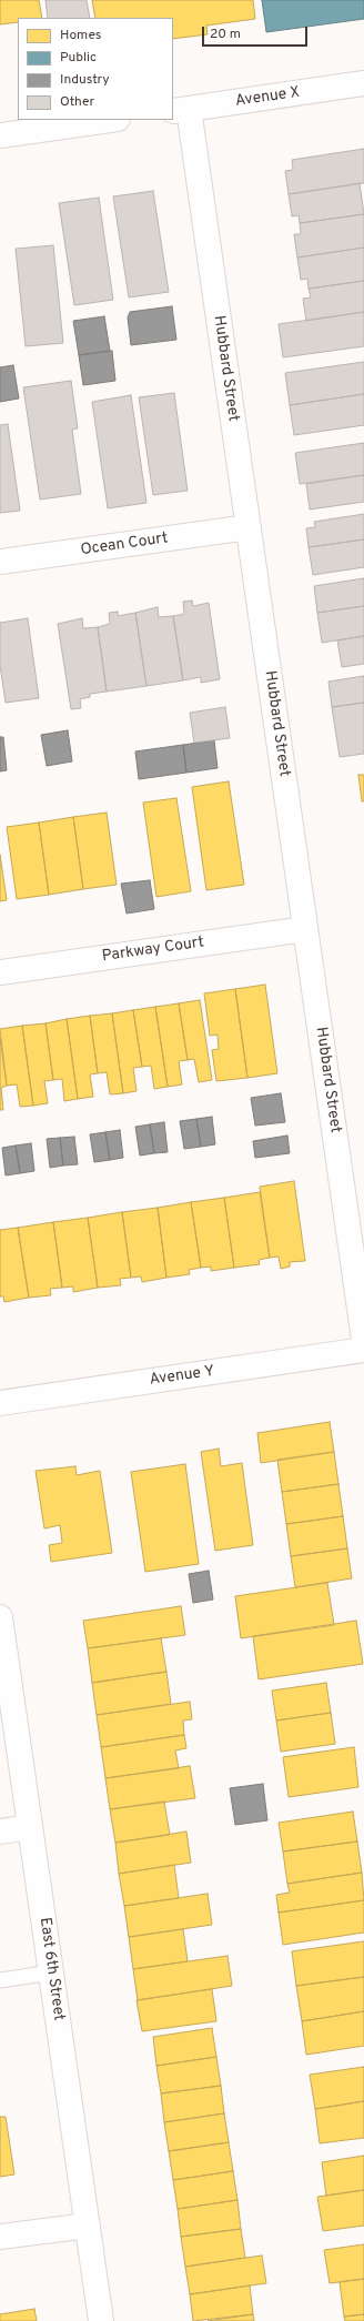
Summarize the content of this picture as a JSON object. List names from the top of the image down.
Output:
{
  "streets": {
    "street": [
      "Avenue X",
      "Hubbard Street",
      "Ocean Court",
      "Parkway Court",
      "Avenue Y",
      "East 6th Street"
    ]
  },
  "crossings": [
    ["Avenue X", "Hubbard Street"],
    ["Hubbard Street", "Ocean Court"],
    ["Hubbard Street", "Parkway Court"]
  ],
  "legend": [
    "Homes",
    "Public",
    "Industry",
    "Other"
  ],
  "scale_bar": "20 m"
}
